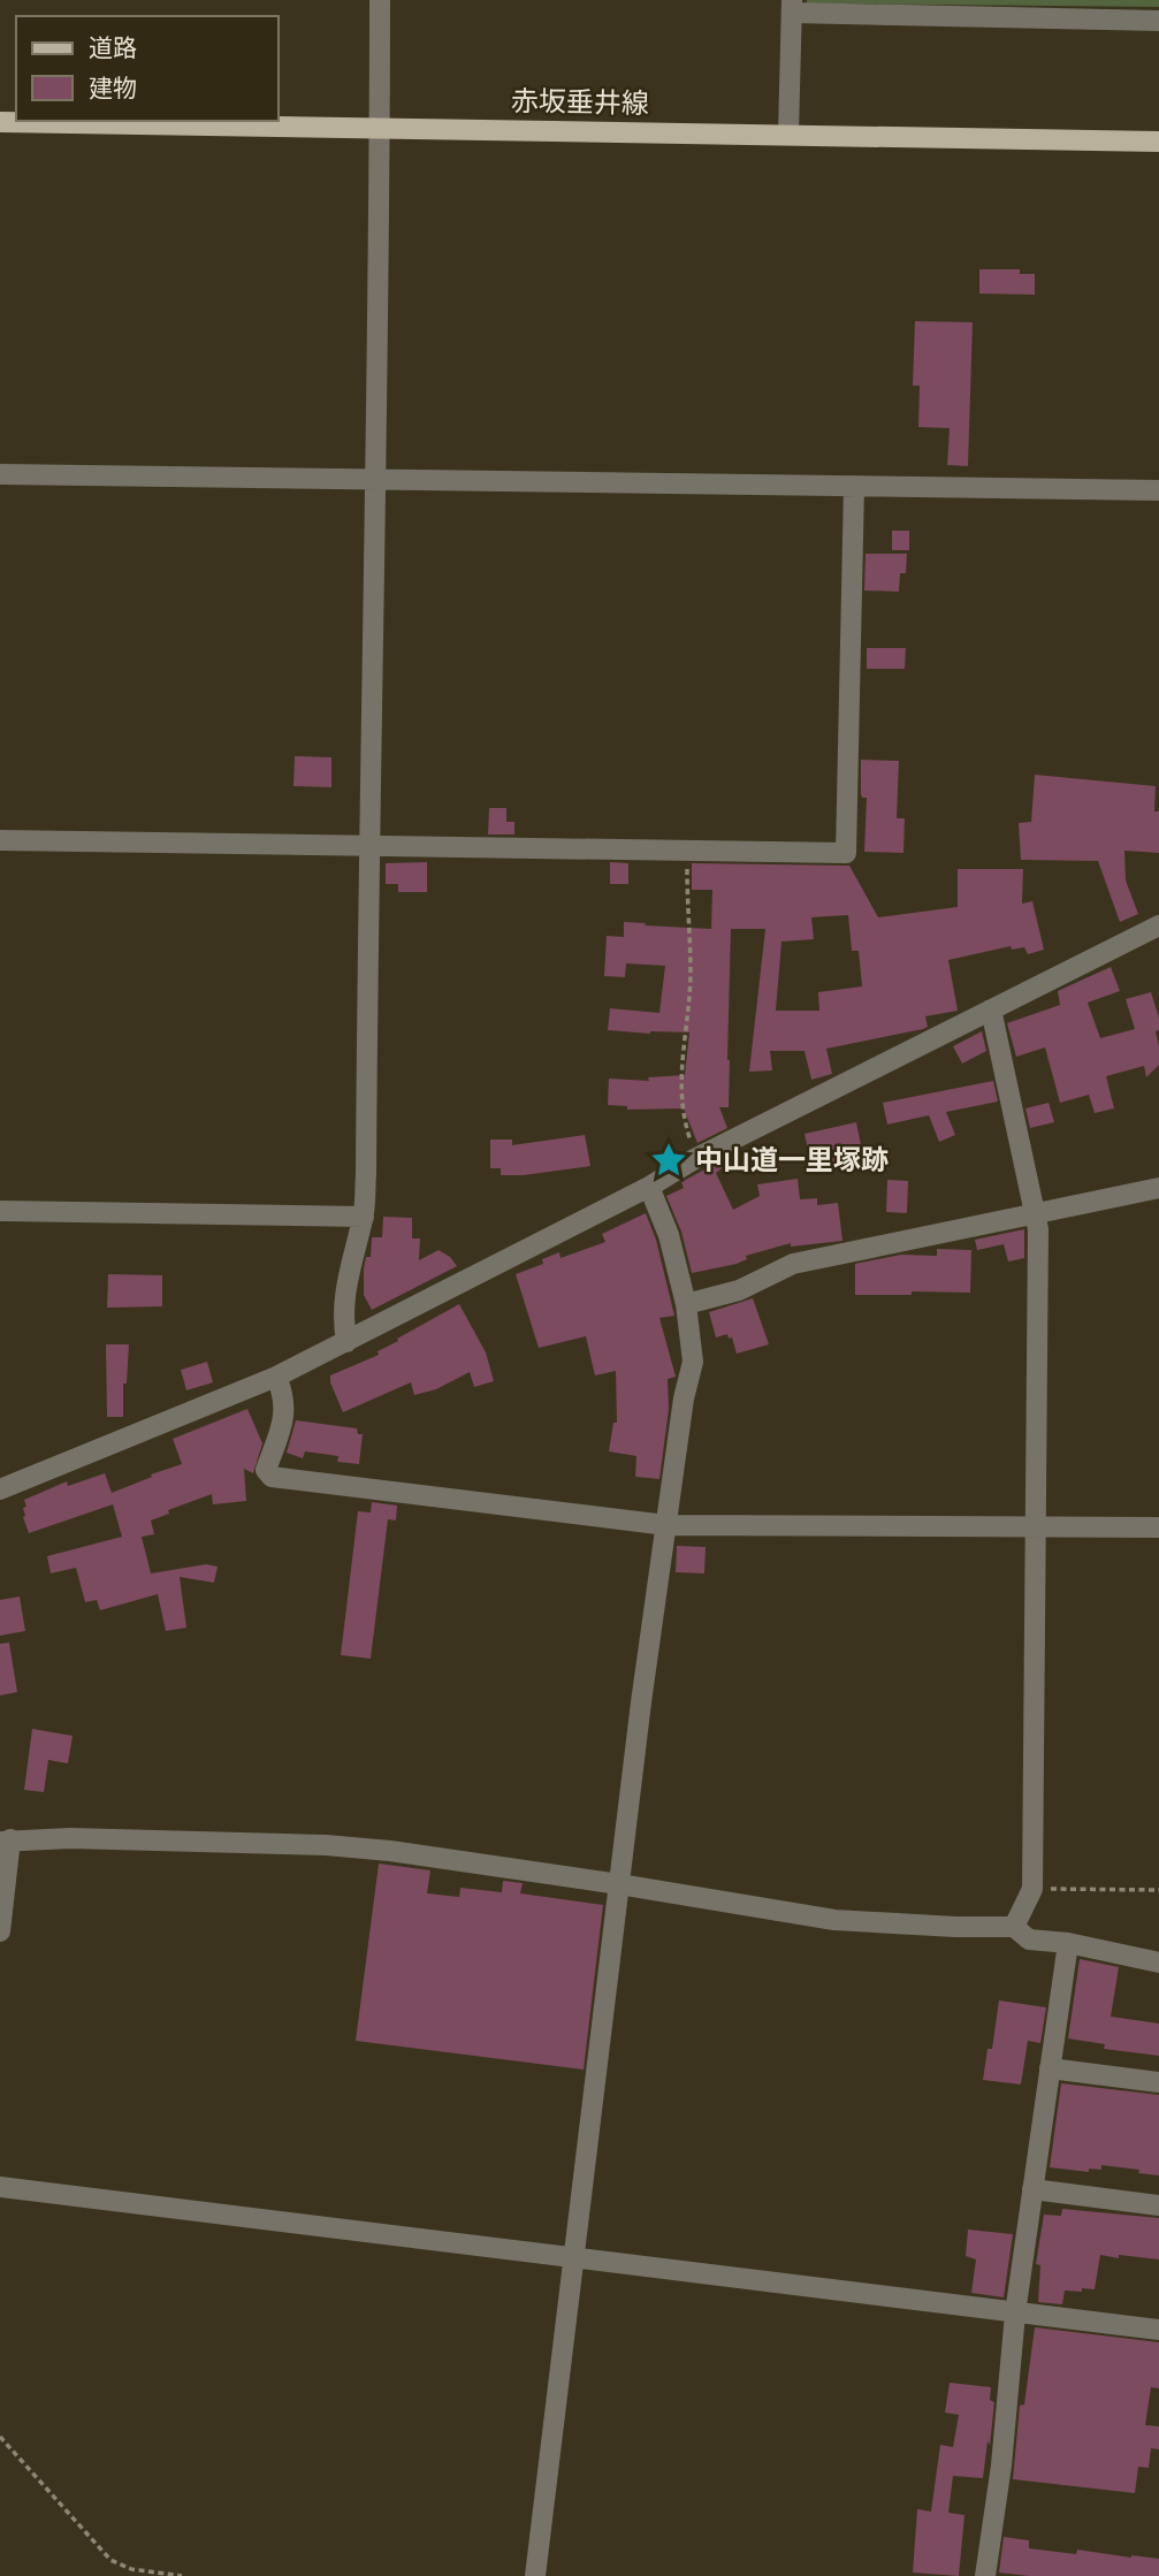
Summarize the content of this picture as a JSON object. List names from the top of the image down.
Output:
{
  "streets": {
    "main road": ["赤坂垂井線"]
  },
  "places": {
    "place": ["中山道一里塚跡"]
  },
  "legend": ["道路", "建物"]
}
